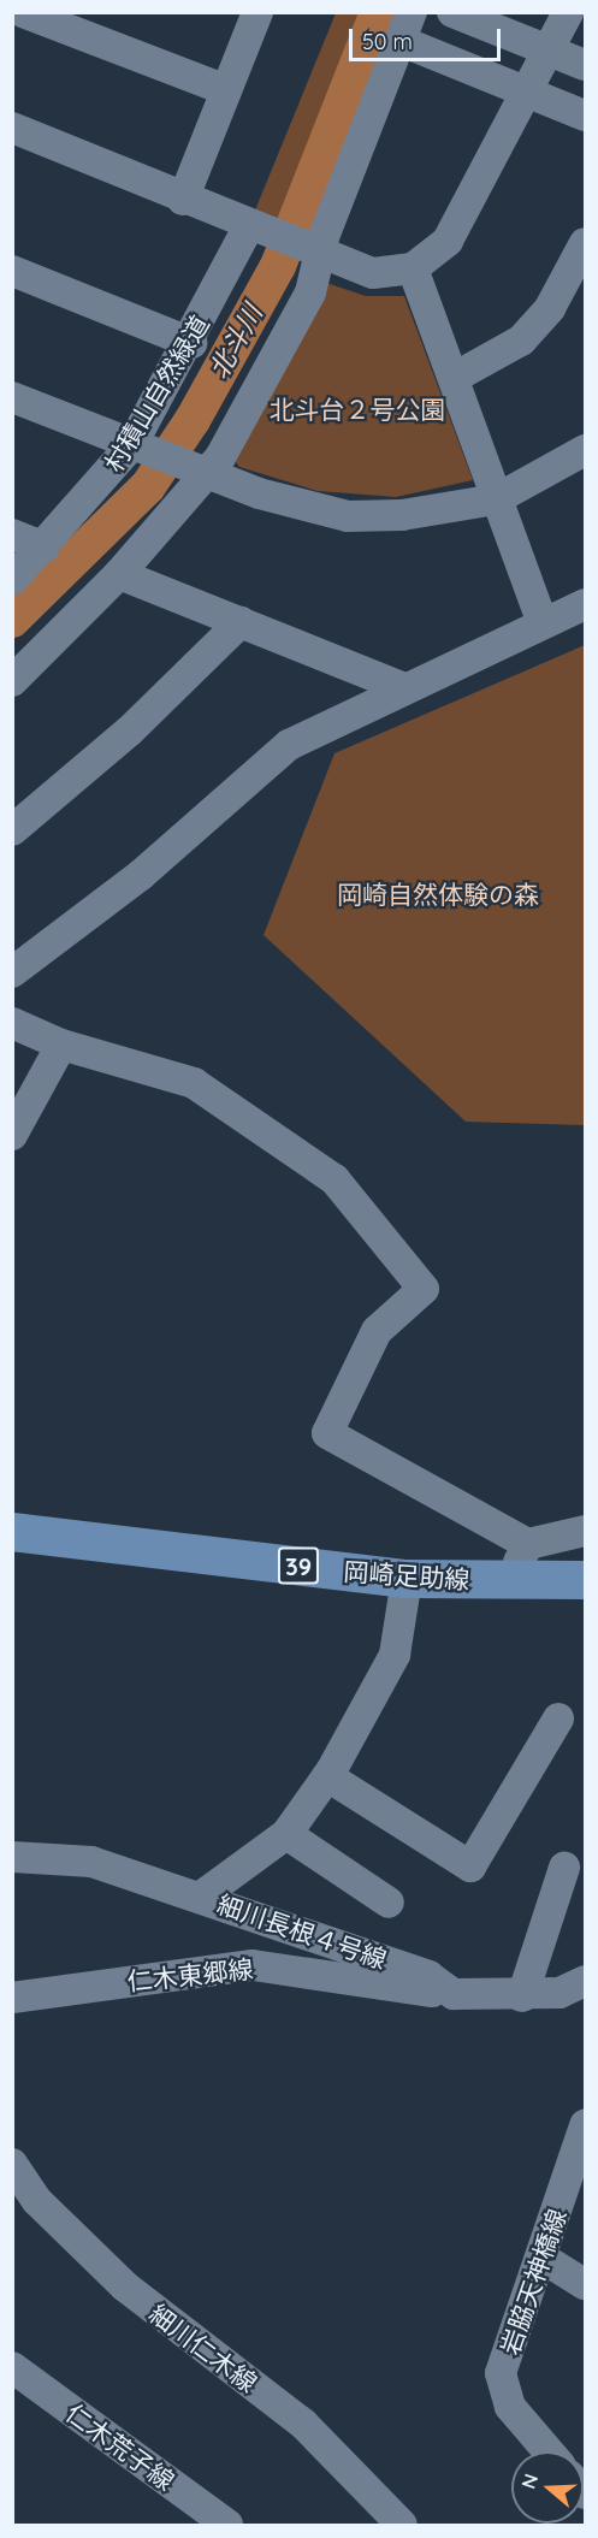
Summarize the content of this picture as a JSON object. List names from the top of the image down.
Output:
{
  "streets": {
    "main road": ["39", "岡崎足助線"],
    "street": [
      "村積山自然緑道",
      "細川長根４号線",
      "仁木東郷線",
      "岩脇天神橋線",
      "細川仁木線",
      "仁木荒子線"
    ]
  },
  "crossings": [
    ["細川長根４号線", "仁木東郷線"]
  ],
  "water": ["北斗川"],
  "parks": ["北斗台２号公園", "岡崎自然体験の森"],
  "scale_bar": "50 m",
  "north": "left"
}
